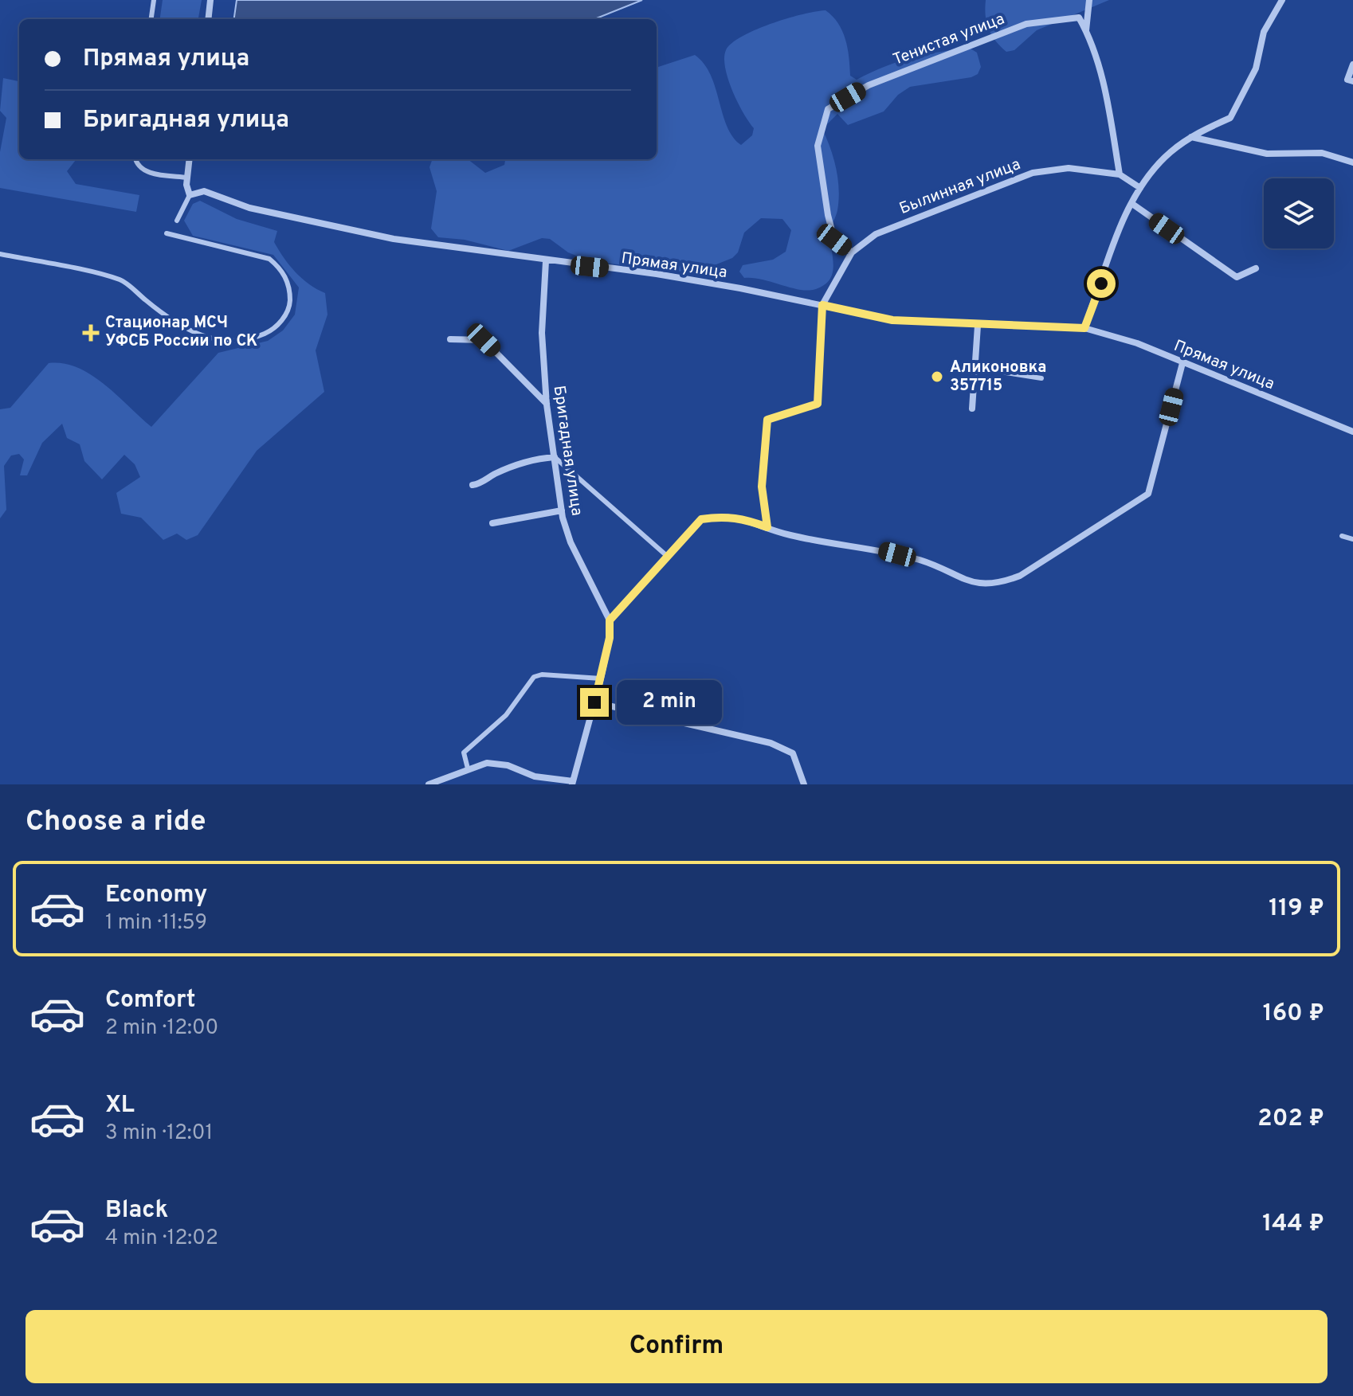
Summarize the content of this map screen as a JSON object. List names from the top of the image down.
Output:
{
  "streets": {
    "street": [
      "Тенистая улица",
      "Былинная улица",
      "Прямая улица",
      "Бригадная улица"
    ]
  },
  "crossings": [
    ["Тенистая улица", "Былинная улица"],
    ["Былинная улица", "Прямая улица"],
    ["Прямая улица", "Бригадная улица"]
  ],
  "places": {
    "health": ["Стационар МСЧ УФСБ России по СК"],
    "other": ["Аликоновка 357715"]
  },
  "page": {
    "banner": ["Прямая улица", "Бригадная улица"],
    "bubble": "2 min",
    "heading": "Choose a ride",
    "list": [
      {
        "name": "Economy",
        "note": "1 min · 11:59",
        "value": "119 ₽"
      },
      {
        "name": "Comfort",
        "note": "2 min · 12:00",
        "value": "160 ₽"
      },
      {
        "name": "XL",
        "note": "3 min · 12:01",
        "value": "202 ₽"
      },
      {
        "name": "Black",
        "note": "4 min · 12:02",
        "value": "144 ₽"
      }
    ],
    "buttons": "Confirm"
  }
}
